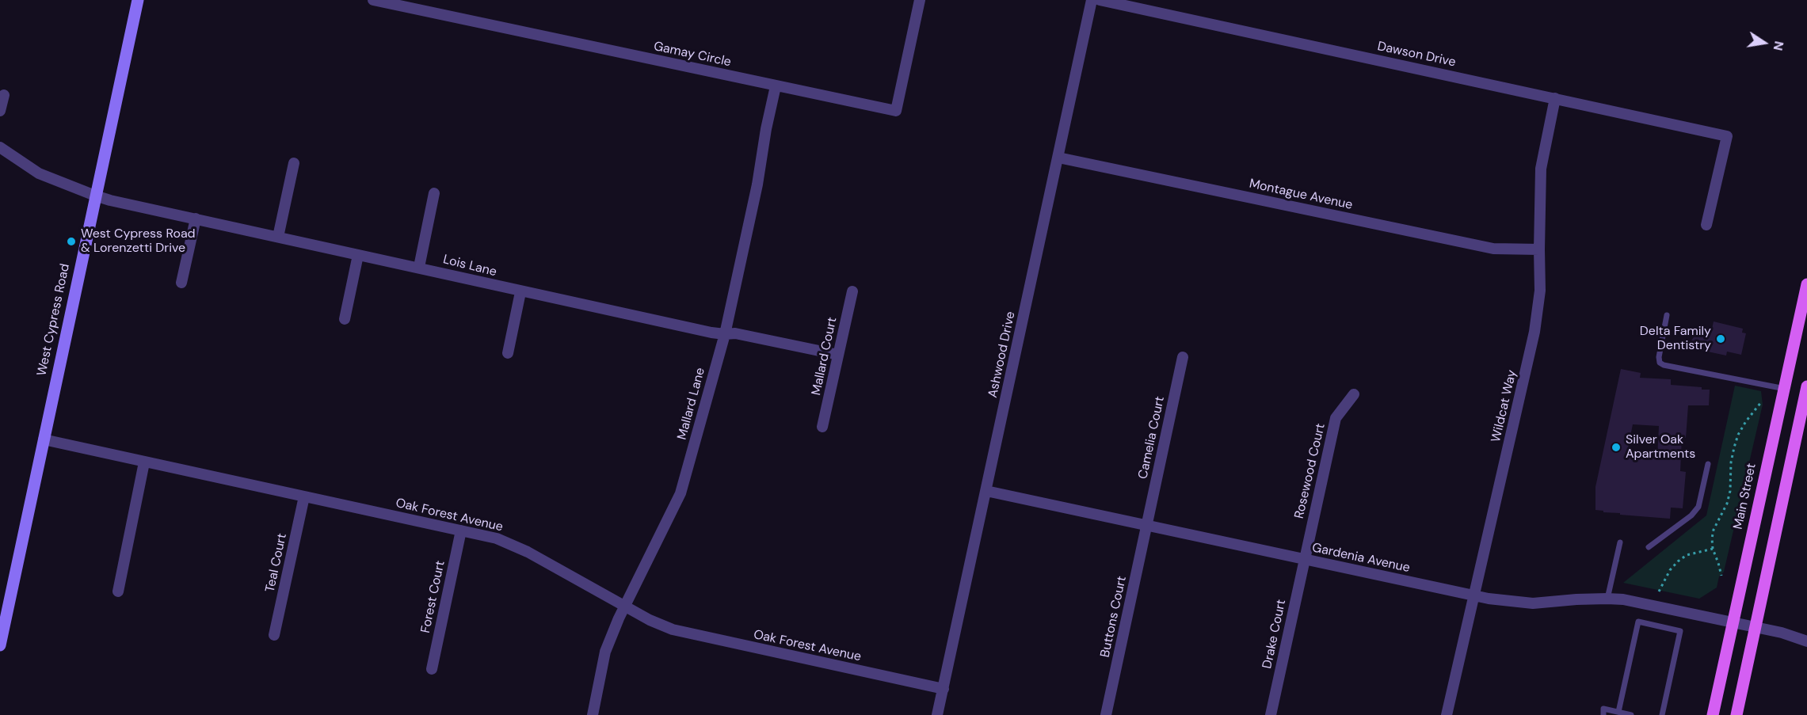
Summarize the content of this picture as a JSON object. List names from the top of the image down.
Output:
{
  "streets": {
    "main road": ["Main Street"],
    "street": [
      "Gamay Circle",
      "Dawson Drive",
      "Montague Avenue",
      "Lois Lane",
      "West Cypress Road",
      "Ashwood Drive",
      "Mallard Court",
      "Mallard Lane",
      "Wildcat Way",
      "Camelia Court",
      "Rosewood Court",
      "Oak Forest Avenue",
      "Gardenia Avenue",
      "Teal Court",
      "Forest Court",
      "Buttons Court",
      "Drake Court"
    ]
  },
  "crossings": [
    ["Gamay Circle", "Mallard Lane"],
    ["Dawson Drive", "Wildcat Way"],
    ["Montague Avenue", "Ashwood Drive"],
    ["Montague Avenue", "Wildcat Way"],
    ["Lois Lane", "West Cypress Road"],
    ["Lois Lane", "Mallard Court"],
    ["Lois Lane", "Mallard Lane"],
    ["West Cypress Road", "Oak Forest Avenue"],
    ["Ashwood Drive", "Oak Forest Avenue"],
    ["Ashwood Drive", "Gardenia Avenue"],
    ["Mallard Lane", "Oak Forest Avenue"],
    ["Wildcat Way", "Gardenia Avenue"],
    ["Camelia Court", "Gardenia Avenue"],
    ["Camelia Court", "Buttons Court"],
    ["Rosewood Court", "Gardenia Avenue"],
    ["Rosewood Court", "Drake Court"],
    ["Main Street", "Gardenia Avenue"],
    ["Oak Forest Avenue", "Teal Court"],
    ["Oak Forest Avenue", "Forest Court"],
    ["Gardenia Avenue", "Buttons Court"],
    ["Gardenia Avenue", "Drake Court"]
  ],
  "places": ["West Cypress Road & Lorenzetti Drive", "Delta Family Dentistry", "Silver Oak Apartments"],
  "north": "right"
}
